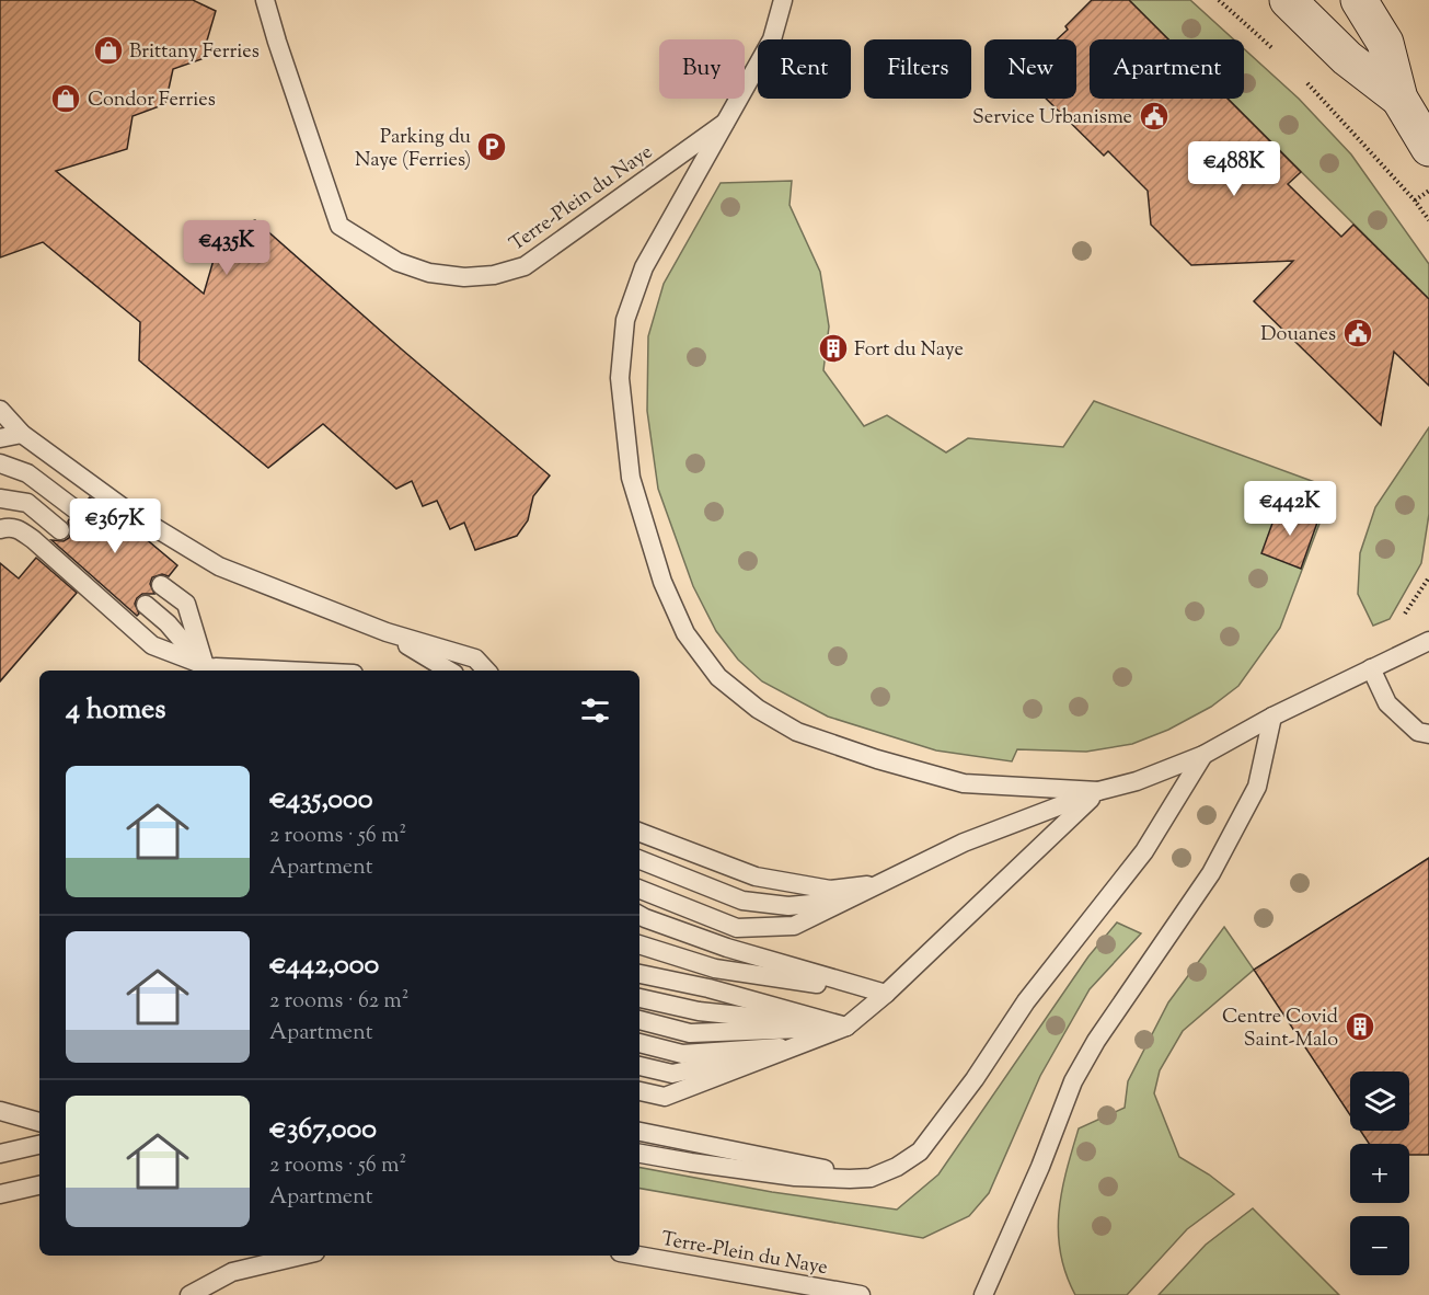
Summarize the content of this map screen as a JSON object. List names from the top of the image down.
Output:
{
  "streets": {
    "lane": ["Terre-Plein du Naye"]
  },
  "places": {
    "shop": ["Brittany Ferries", "Condor Ferries"],
    "public building": ["Service Urbanisme", "Douanes"],
    "parking": ["Parking du Naye (Ferries)"],
    "building": ["Fort du Naye", "Centre Covid Saint-Malo"]
  },
  "page": {
    "chip": [
      "Buy",
      "Rent",
      "Filters",
      "New",
      "Apartment"
    ],
    "price": [
      "€488K",
      "€435K",
      "€442K",
      "€367K"
    ],
    "heading": "4 homes",
    "list": [
      {
        "name": "€435,000",
        "note": "2 rooms · 56 m² · Apartment"
      },
      {
        "name": "€442,000",
        "note": "2 rooms · 62 m² · Apartment"
      },
      {
        "name": "€367,000",
        "note": "2 rooms · 56 m² · Apartment"
      }
    ],
    "map_buttons": ["+", "−"]
  }
}
